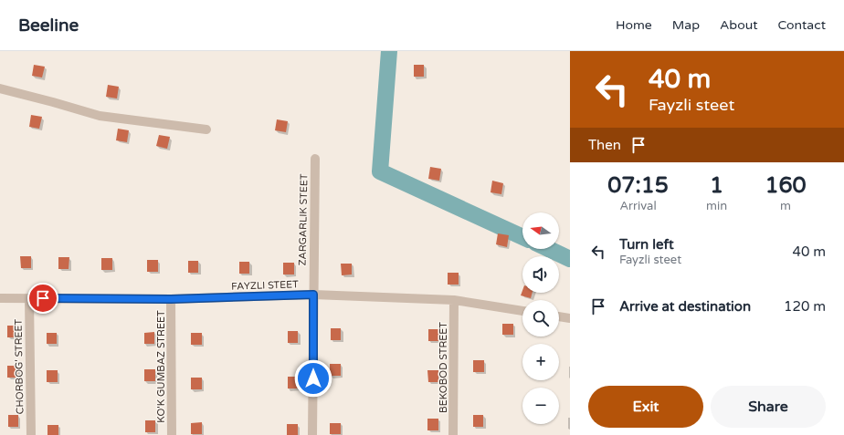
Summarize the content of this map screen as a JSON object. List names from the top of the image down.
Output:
{
  "streets": {
    "street": [
      "ZARGARLIK STEET",
      "FAYZLI STEET",
      "CHORBOG' STREET",
      "KO'K GUMBAZ STREET",
      "BEKOBOD STREET"
    ]
  },
  "crossings": [
    ["ZARGARLIK STEET", "FAYZLI STEET"],
    ["FAYZLI STEET", "CHORBOG' STREET"],
    ["FAYZLI STEET", "KO'K GUMBAZ STREET"],
    ["FAYZLI STEET", "BEKOBOD STREET"]
  ],
  "north": "left",
  "page": {
    "header": "Beeline",
    "nav": [
      "Home",
      "Map",
      "About",
      "Contact"
    ],
    "turn": ["40 m", "Fayzli steet"],
    "then": "Then",
    "eta": [
      "07:15",
      "Arrival",
      "1",
      "min",
      "160",
      "m"
    ],
    "map_buttons": ["+", "−"],
    "list": [
      {
        "name": "Turn left",
        "note": "Fayzli steet",
        "value": "40 m"
      },
      {
        "name": "Arrive at destination",
        "value": "120 m"
      }
    ],
    "buttons": ["Exit", "Share"]
  }
}
